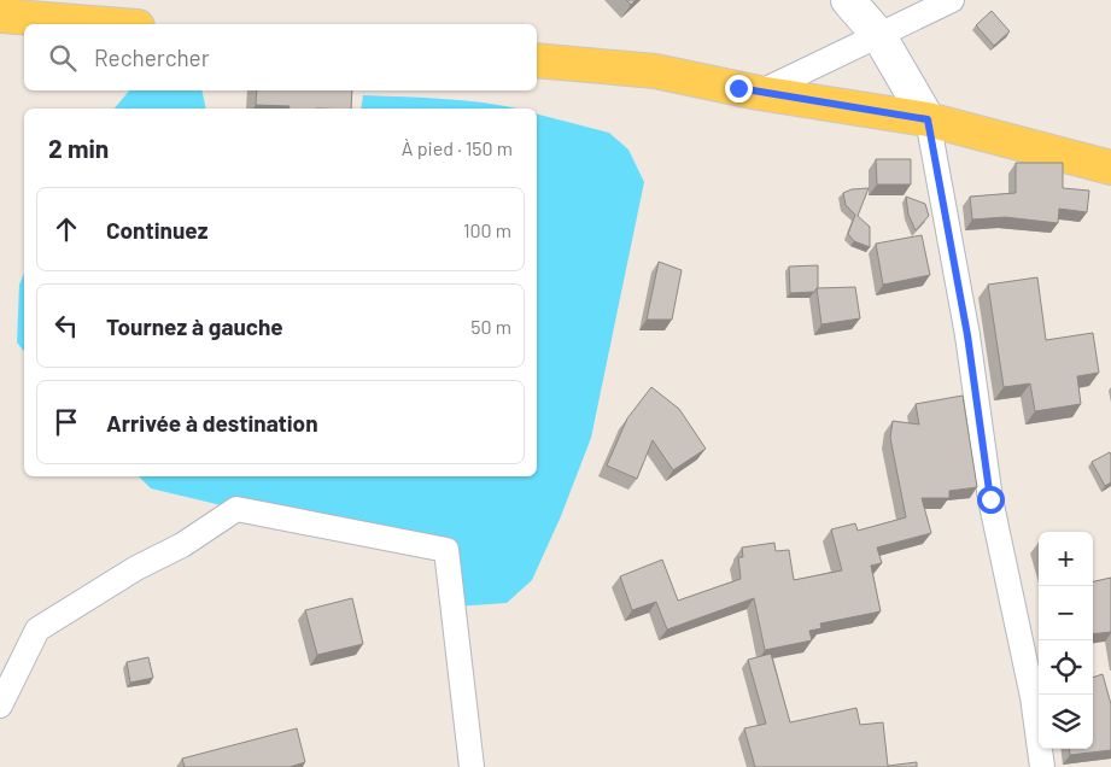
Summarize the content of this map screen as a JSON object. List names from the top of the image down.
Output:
{
  "page": {
    "search": "Rechercher",
    "heading": ["2 min", "À pied · 150 m"],
    "list": [
      ["Continuez", "100 m"],
      ["Tournez à gauche", "50 m"],
      "Arrivée à destination"
    ],
    "map_buttons": ["+", "−"]
  }
}
